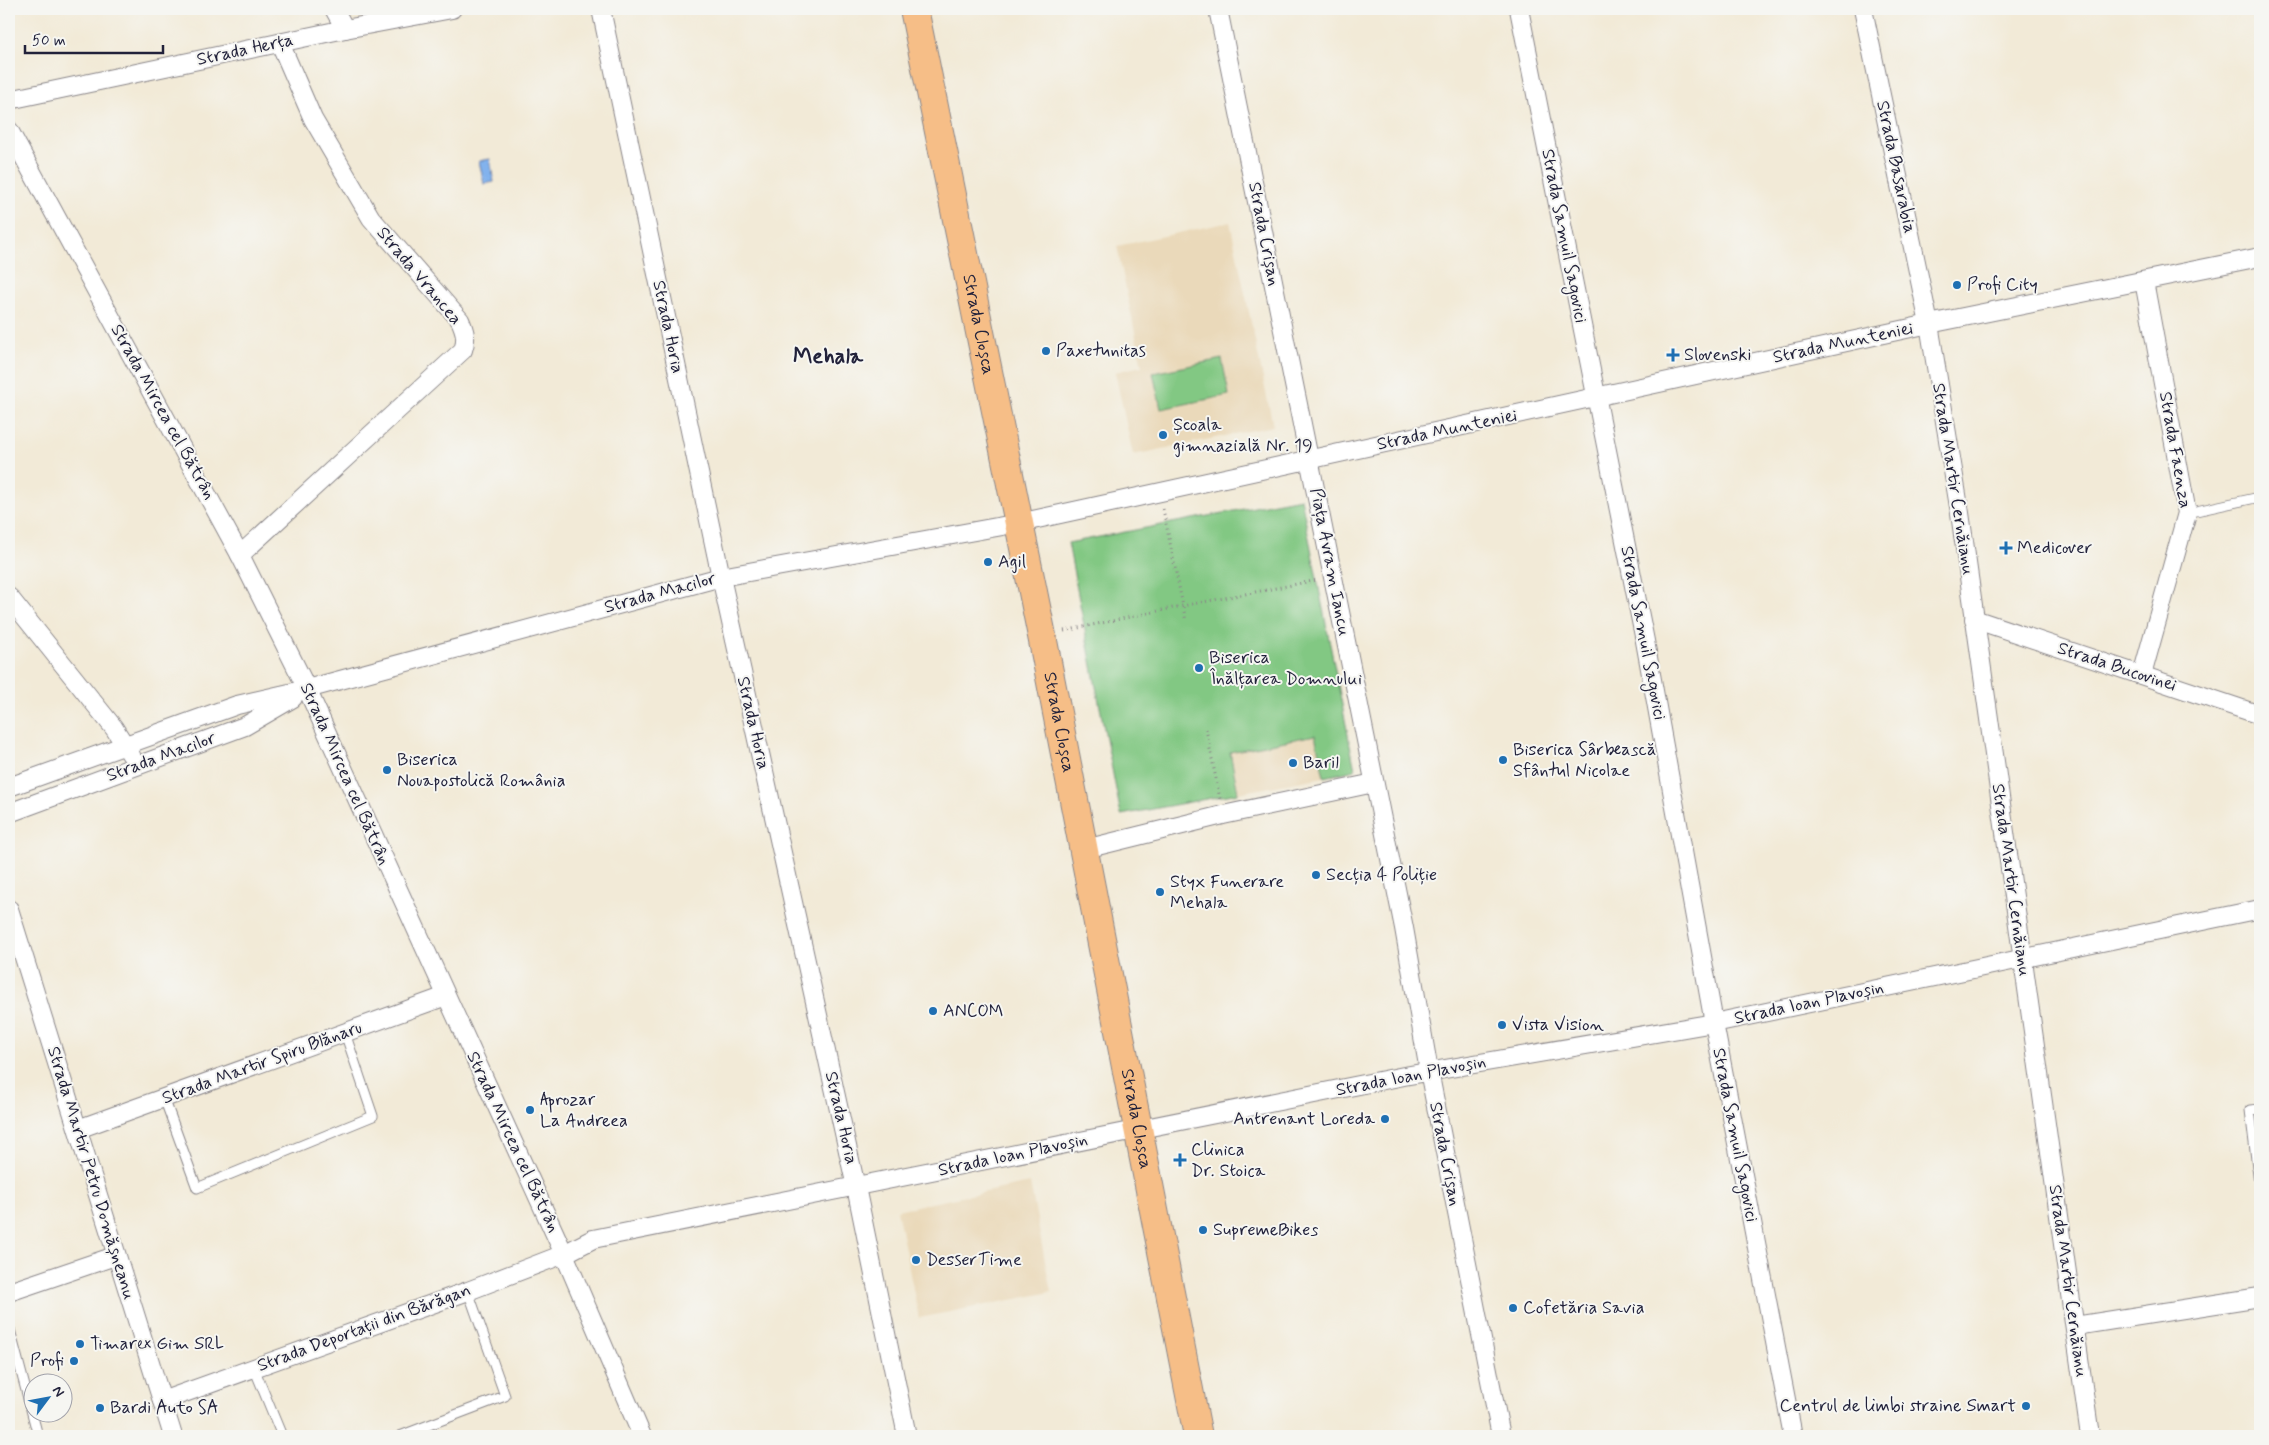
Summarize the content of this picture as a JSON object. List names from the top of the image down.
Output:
{
  "streets": {
    "main road": ["Strada Cloșca"],
    "street": [
      "Strada Herța",
      "Strada Basarabia",
      "Strada Crișan",
      "Strada Samuil Sagovici",
      "Strada Vrancea",
      "Strada Horia",
      "Strada Munteniei",
      "Strada Mircea cel Bătrân",
      "Strada Faenza",
      "Strada Martir Cernăianu",
      "Piața Avram Iancu",
      "Strada Macilor",
      "Strada Bucovinei",
      "Strada Ioan Plavoșin",
      "Strada Martir Spiru Blănaru",
      "Strada Martir Petru Domășneanu",
      "Strada Deportații din Bărăgan"
    ]
  },
  "crossings": [
    ["Strada Herța", "Strada Vrancea"],
    ["Strada Basarabia", "Strada Munteniei"],
    ["Strada Basarabia", "Strada Martir Cernăianu"],
    ["Strada Crișan", "Strada Munteniei"],
    ["Strada Crișan", "Piața Avram Iancu"],
    ["Strada Crișan", "Strada Ioan Plavoșin"],
    ["Strada Samuil Sagovici", "Strada Munteniei"],
    ["Strada Samuil Sagovici", "Strada Ioan Plavoșin"],
    ["Strada Vrancea", "Strada Mircea cel Bătrân"],
    ["Strada Cloșca", "Strada Macilor"],
    ["Strada Cloșca", "Strada Ioan Plavoșin"],
    ["Strada Horia", "Strada Macilor"],
    ["Strada Horia", "Strada Ioan Plavoșin"],
    ["Strada Munteniei", "Strada Faenza"],
    ["Strada Munteniei", "Strada Martir Cernăianu"],
    ["Strada Munteniei", "Piața Avram Iancu"],
    ["Strada Mircea cel Bătrân", "Strada Macilor"],
    ["Strada Mircea cel Bătrân", "Strada Ioan Plavoșin"],
    ["Strada Mircea cel Bătrân", "Strada Martir Spiru Blănaru"],
    ["Strada Mircea cel Bătrân", "Strada Deportații din Bărăgan"],
    ["Strada Faenza", "Strada Bucovinei"],
    ["Strada Martir Cernăianu", "Strada Bucovinei"],
    ["Strada Martir Cernăianu", "Strada Ioan Plavoșin"],
    ["Strada Ioan Plavoșin", "Strada Deportații din Bărăgan"],
    ["Strada Martir Spiru Blănaru", "Strada Martir Petru Domășneanu"],
    ["Strada Martir Petru Domășneanu", "Strada Deportații din Bărăgan"]
  ],
  "districts": ["Mehala"],
  "places": {
    "other": [
      "Profi City",
      "Paxetunitas",
      "Școala gimnazială Nr. 19",
      "Agil",
      "Biserica Înălțarea Domnului",
      "Biserica Sârbească Sfântul Nicolae",
      "Baril",
      "Biserica Nouapostolică România",
      "Secția 4 Poliție",
      "Styx Funerare Mehala",
      "ANCOM",
      "Vista Vision",
      "Aprozar La Andreea",
      "Antrenant Loreda",
      "SupremeBikes",
      "DesserTime",
      "Cofetăria Savia",
      "Timarex Gim SRL",
      "Profi",
      "Centrul de limbi straine Smart",
      "Bardi Auto SA"
    ],
    "health": ["Slovenski", "Medicover", "Clinica Dr. Stoica"]
  },
  "scale_bar": "50 m",
  "north": "top right"
}
